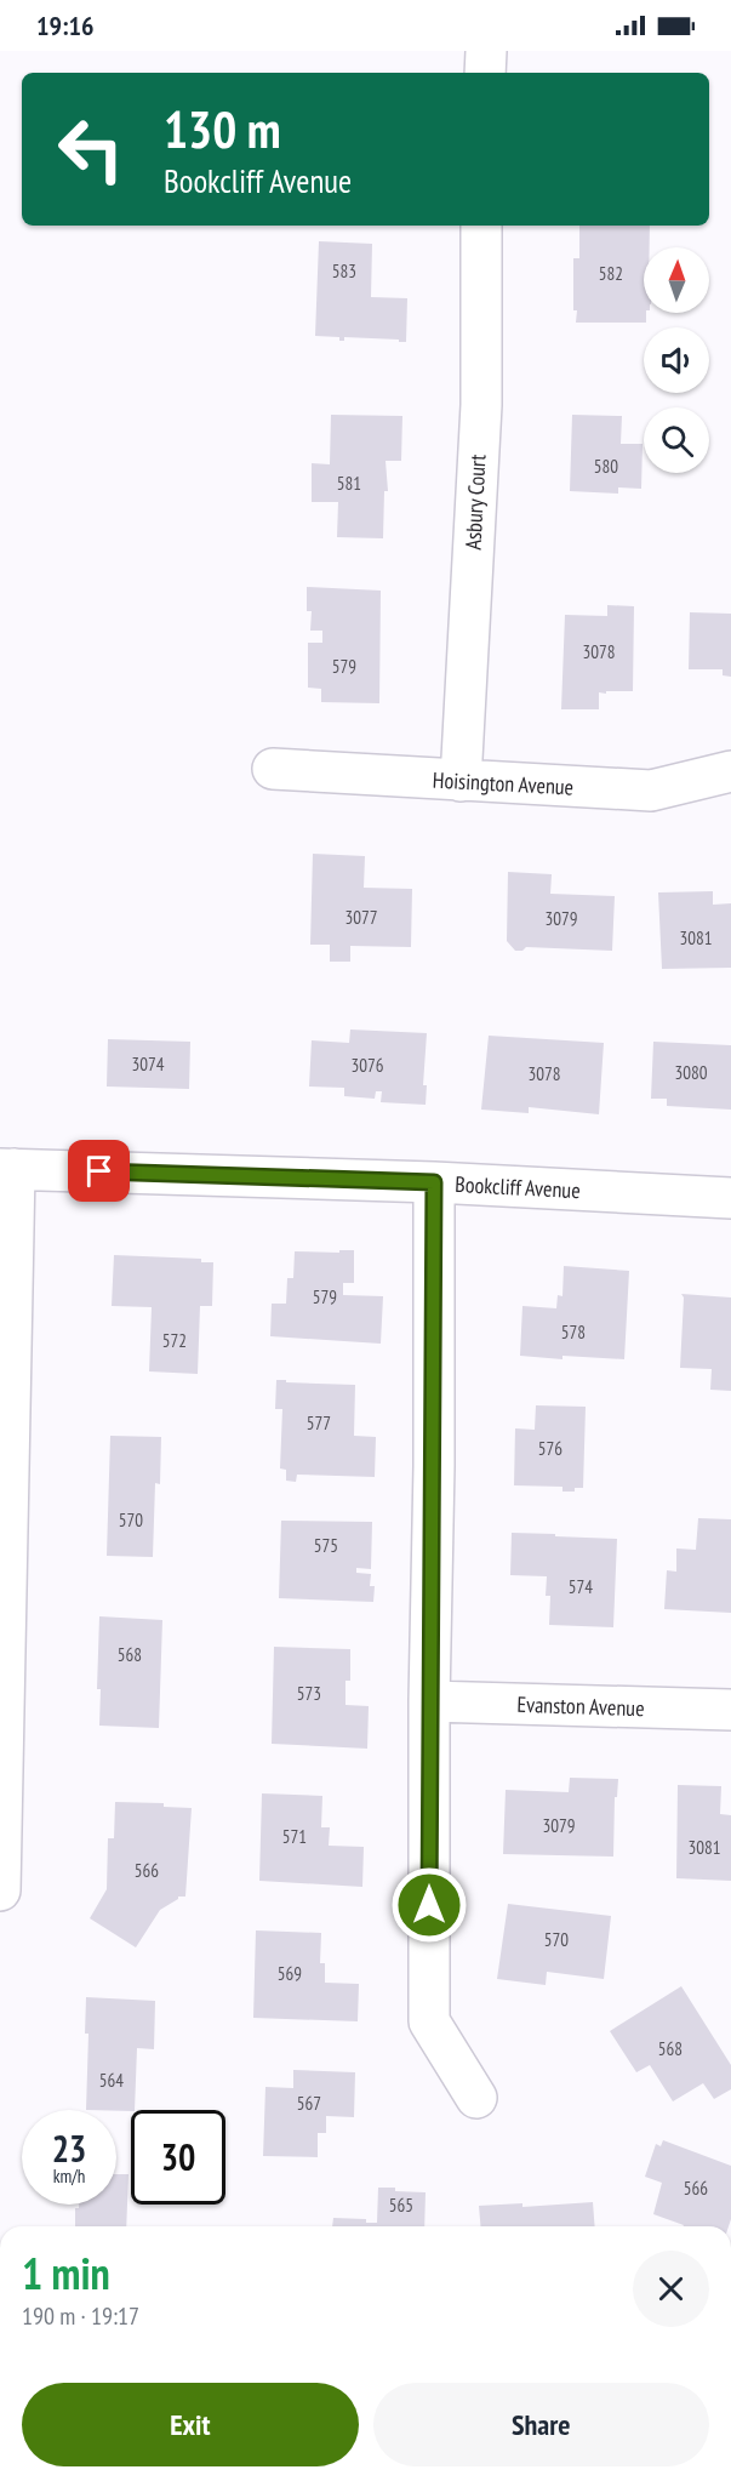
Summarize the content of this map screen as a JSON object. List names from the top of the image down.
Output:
{
  "streets": {
    "street": [
      "Asbury Court",
      "Hoisington Avenue",
      "Bookcliff Avenue",
      "Evanston Avenue"
    ]
  },
  "crossings": [
    ["Asbury Court", "Hoisington Avenue"]
  ],
  "house_numbers": [
    "583",
    "582",
    "580",
    "581",
    "3078",
    "579",
    "3077",
    "3079",
    "3081",
    "3074",
    "3076",
    "3080",
    "3078",
    "579",
    "578",
    "572",
    "577",
    "576",
    "570",
    "575",
    "574",
    "568",
    "573",
    "3079",
    "571",
    "3081",
    "566",
    "570",
    "569",
    "568",
    "564",
    "567",
    "566",
    "565"
  ],
  "north": "top",
  "page": {
    "status": "19:16",
    "turn": ["130 m", "Bookcliff Avenue"],
    "speed": "23 km/h",
    "limit": "30",
    "heading": ["1 min", "190 m · 19:17"],
    "buttons": ["Exit", "Share"]
  }
}
